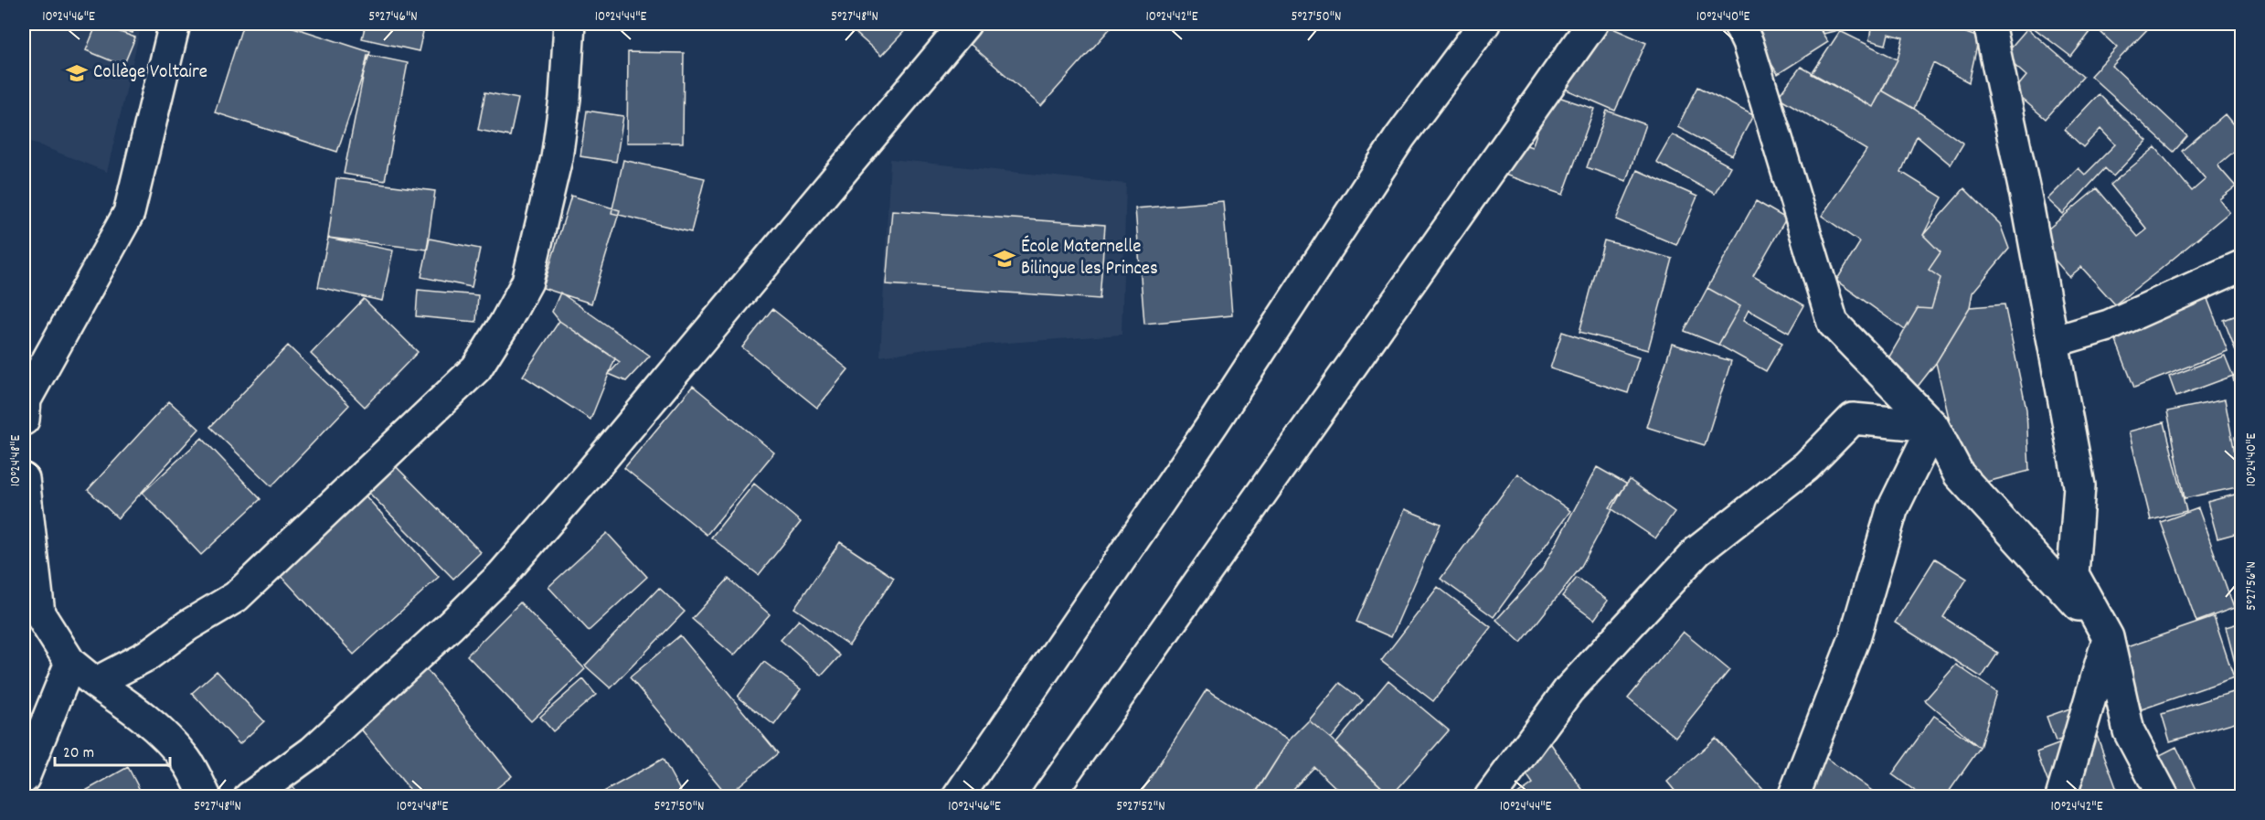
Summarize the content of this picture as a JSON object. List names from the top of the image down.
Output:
{
  "places": {
    "school or university": ["Collège Voltaire", "École Maternelle Bilingue les Princes"]
  },
  "scale_bar": "20 m",
  "coordinates": [
    "10°24'46\"E",
    "5°27'46\"N",
    "10°24'44\"E",
    "5°27'48\"N",
    "10°24'42\"E",
    "5°27'50\"N",
    "10°24'40\"E",
    "10°24'48\"E",
    "5°27'56\"N",
    "5°27'52\"N"
  ]
}
